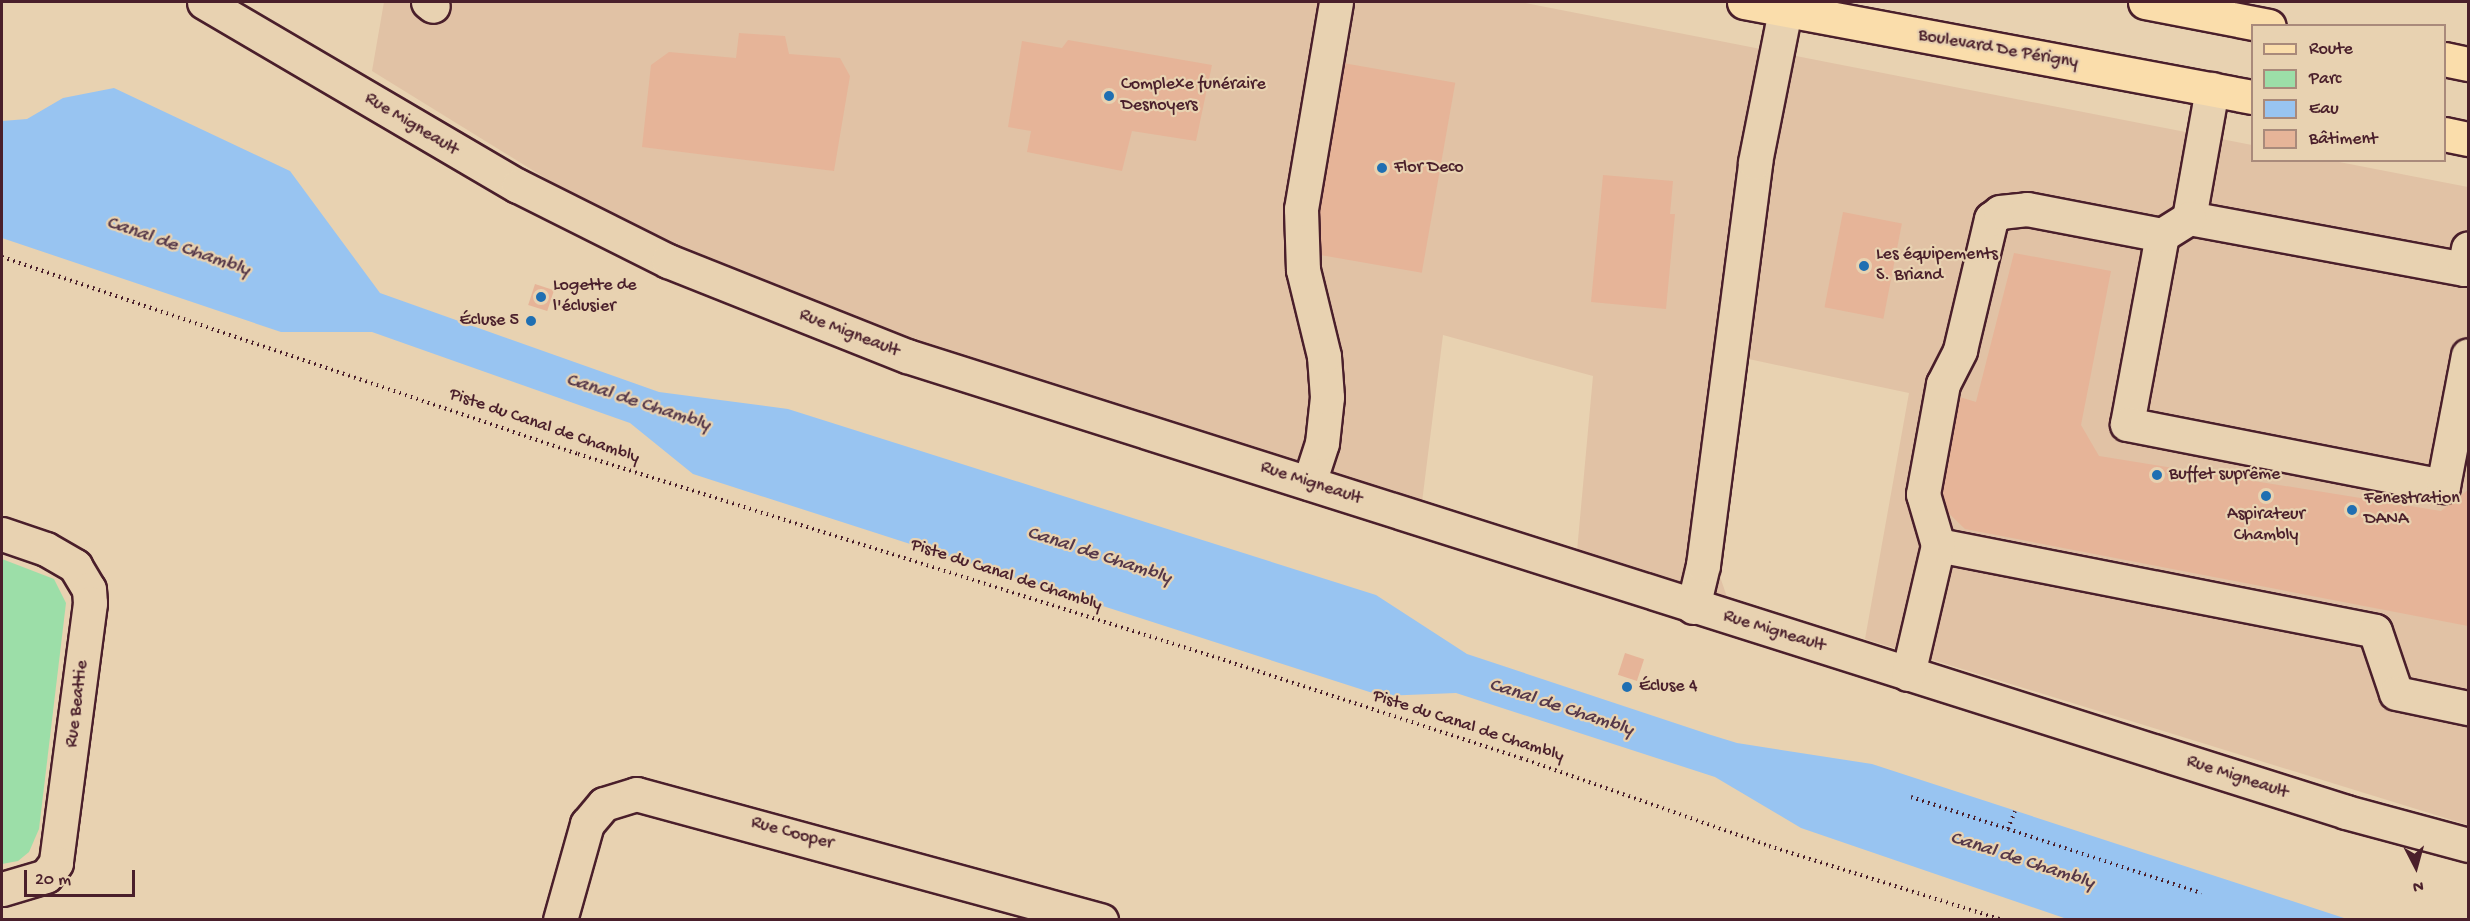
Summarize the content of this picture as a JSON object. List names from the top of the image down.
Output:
{
  "streets": {
    "main road": ["Boulevard De Périgny"],
    "street": ["Rue Migneault", "Rue Beattie", "Rue Cooper"],
    "path": ["Piste du Canal de Chambly"]
  },
  "water": ["Canal de Chambly"],
  "places": [
    "Complexe funéraire Desnoyers",
    "Flor Deco",
    "Les équipements S. Briand",
    "Logette de l'éclusier",
    "Écluse 5",
    "Buffet suprême",
    "Aspirateur Chambly",
    "Fenestration DANA",
    "Écluse 4"
  ],
  "legend": [
    "Route",
    "Parc",
    "Eau",
    "Bâtiment"
  ],
  "scale_bar": "20 m",
  "north": "bottom"
}
